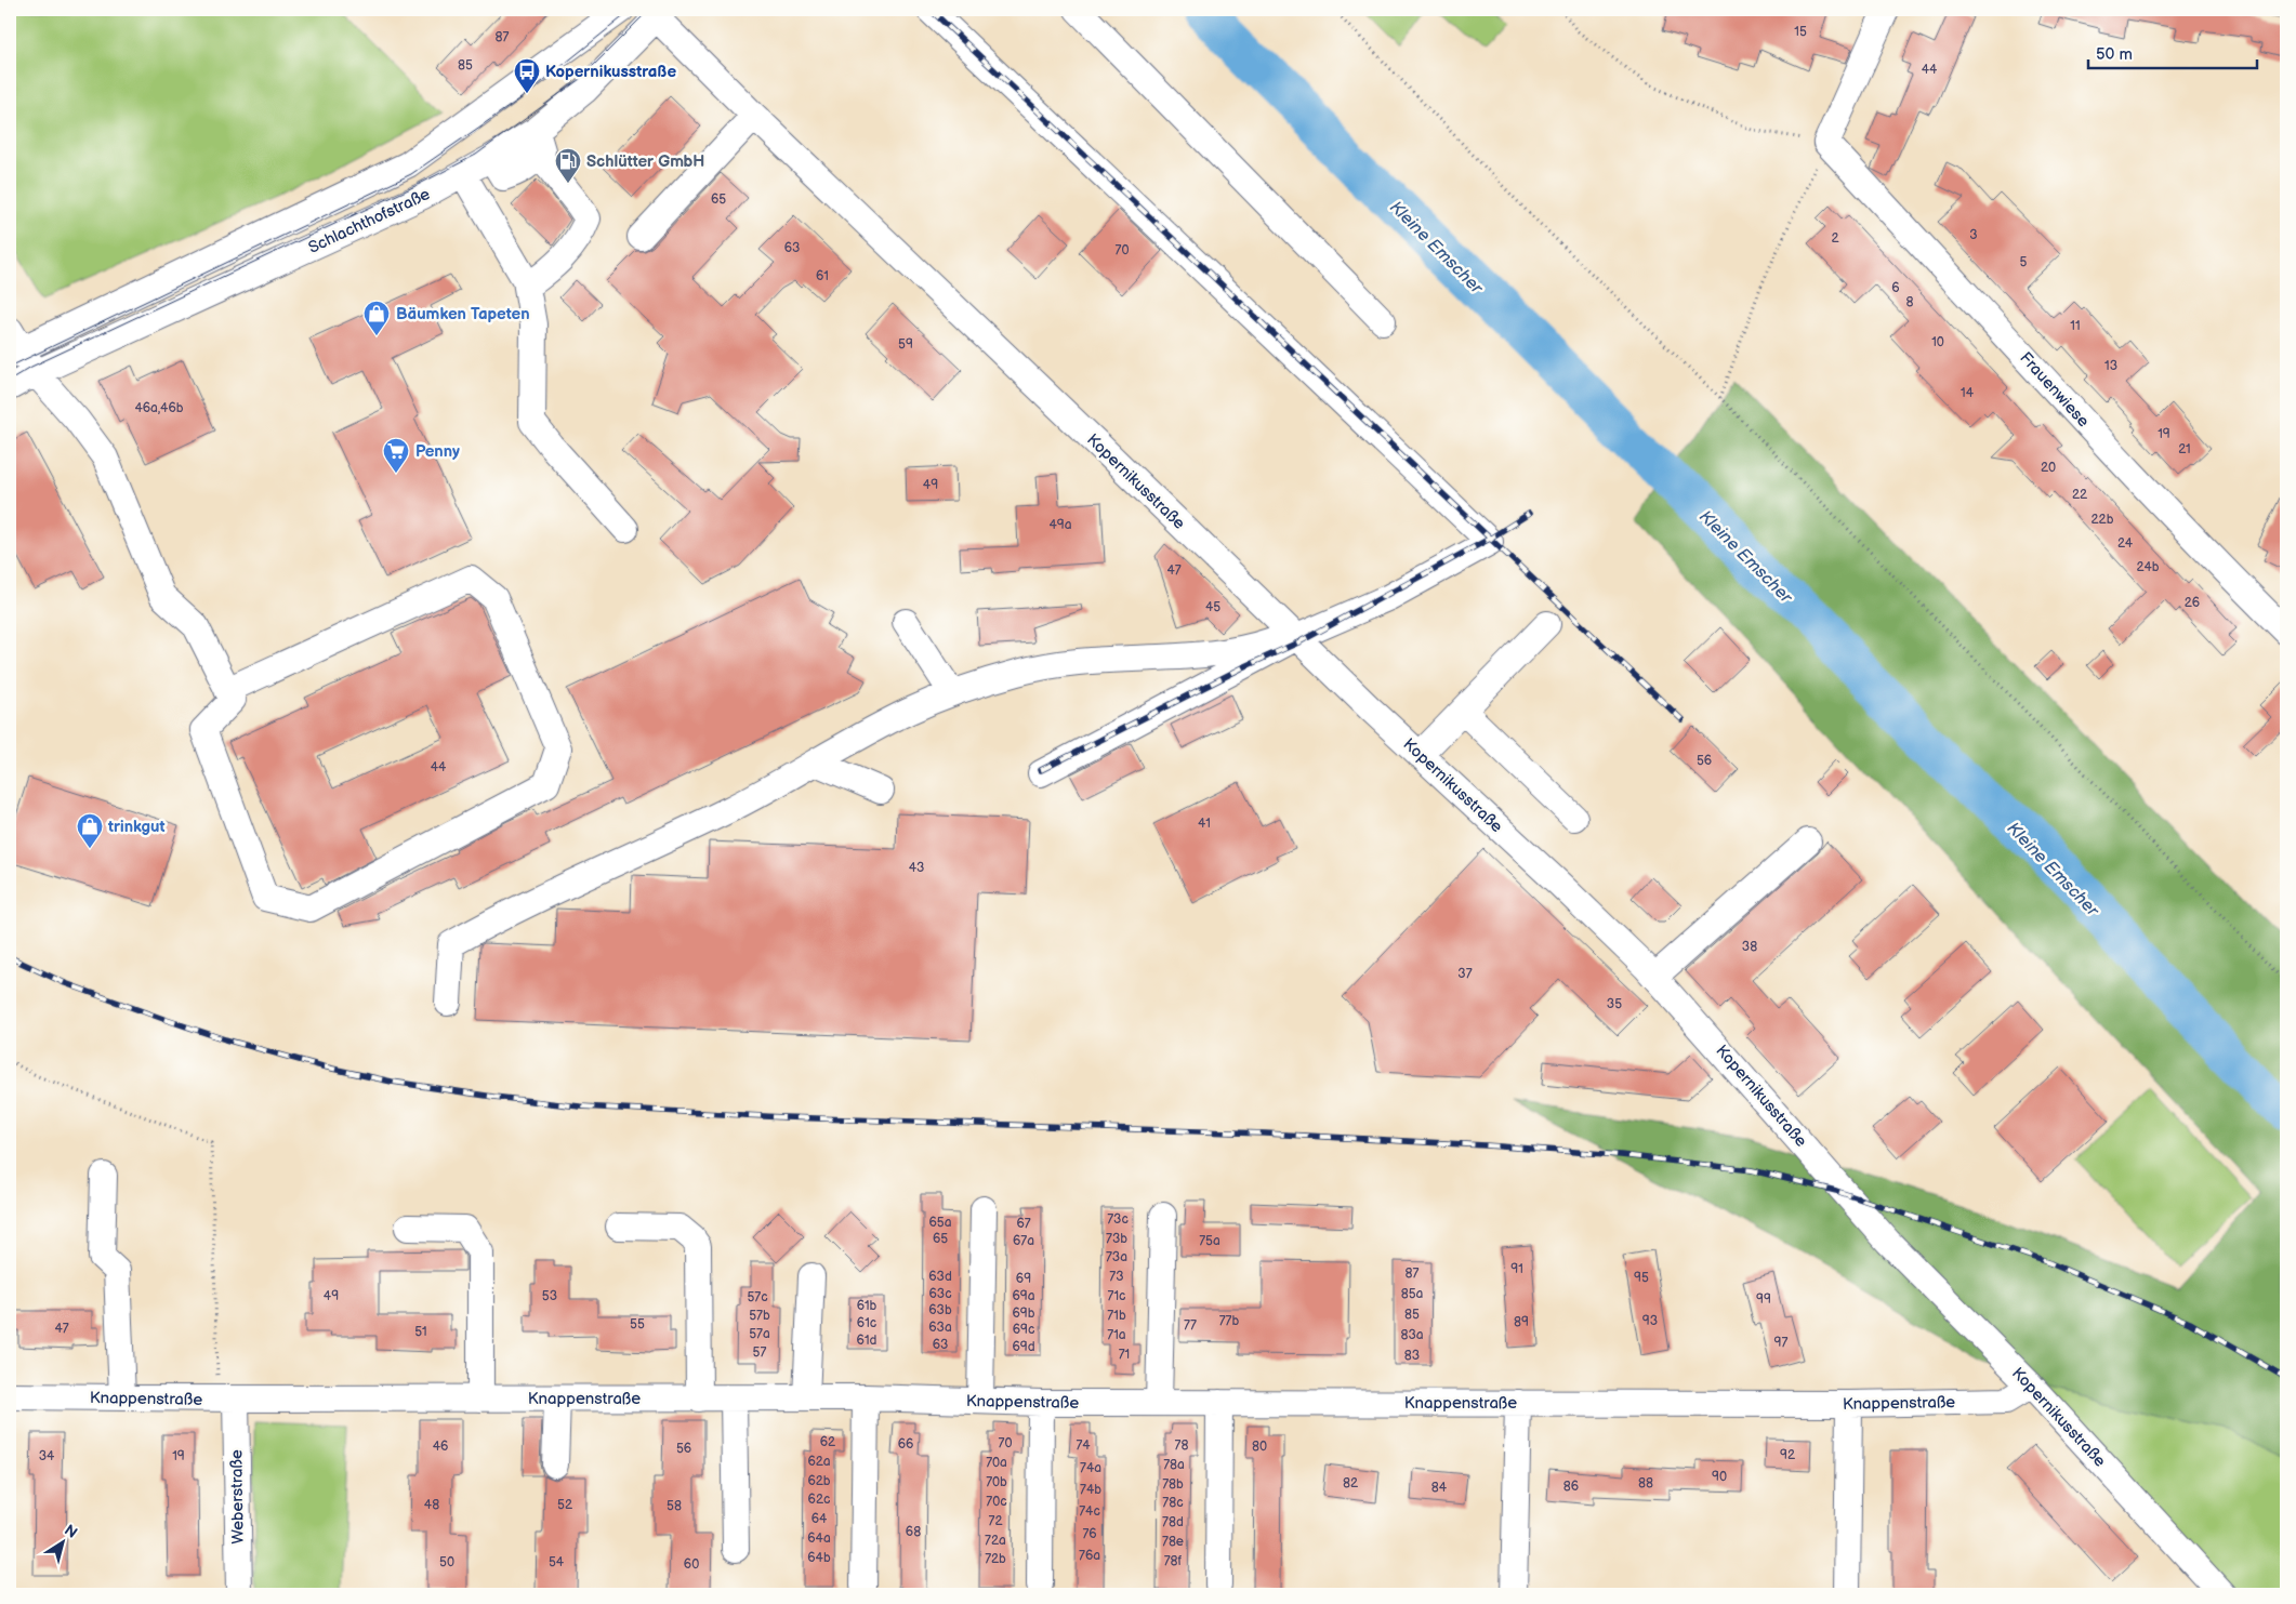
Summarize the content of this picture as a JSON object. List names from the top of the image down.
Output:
{
  "streets": {
    "street": [
      "Schlachthofstraße",
      "Frauenwiese",
      "Kopernikusstraße",
      "Knappenstraße",
      "Weberstraße"
    ]
  },
  "crossings": [
    ["Schlachthofstraße", "Kopernikusstraße"],
    ["Kopernikusstraße", "Knappenstraße"],
    ["Knappenstraße", "Weberstraße"]
  ],
  "water": ["Kleine Emscher"],
  "places": {
    "bus stop": ["Kopernikusstraße"],
    "fuel station": ["Schlütter GmbH"],
    "shop": ["Bäumken Tapeten", "trinkgut"],
    "supermarket": ["Penny"]
  },
  "house_numbers": [
    "15",
    "87",
    "85",
    "44",
    "65",
    "3",
    "2",
    "63",
    "70",
    "5",
    "61",
    "6",
    "8",
    "11",
    "10",
    "59",
    "13",
    "14",
    "46a,46b",
    "19",
    "21",
    "20",
    "49",
    "22",
    "22b",
    "49a",
    "24",
    "24b",
    "47",
    "26",
    "45",
    "56",
    "44",
    "41",
    "43",
    "38",
    "37",
    "35",
    "73c",
    "65a",
    "67",
    "65",
    "73b",
    "67a",
    "75a",
    "73a",
    "91",
    "87",
    "63d",
    "73",
    "95",
    "69",
    "63c",
    "85a",
    "49",
    "53",
    "69a",
    "71c",
    "57c",
    "99",
    "61b",
    "63b",
    "69b",
    "85",
    "57b",
    "71b",
    "77b",
    "93",
    "89",
    "61c",
    "55",
    "77",
    "63a",
    "47",
    "69c",
    "51",
    "57a",
    "71a",
    "83a",
    "61d",
    "97",
    "63",
    "69d",
    "57",
    "71",
    "83",
    "62",
    "70",
    "66",
    "74",
    "78",
    "46",
    "80",
    "56",
    "92",
    "34",
    "19",
    "62a",
    "70a",
    "78a",
    "74a",
    "90",
    "62b",
    "70b",
    "82",
    "88",
    "78b",
    "86",
    "84",
    "74b",
    "62c",
    "70c",
    "78c",
    "48",
    "52",
    "58",
    "74c",
    "64",
    "72",
    "78d",
    "68",
    "76",
    "64a",
    "72a",
    "78e",
    "76a",
    "64b",
    "72b",
    "78f",
    "50",
    "54",
    "60"
  ],
  "scale_bar": "50 m",
  "north": "top right"
}
